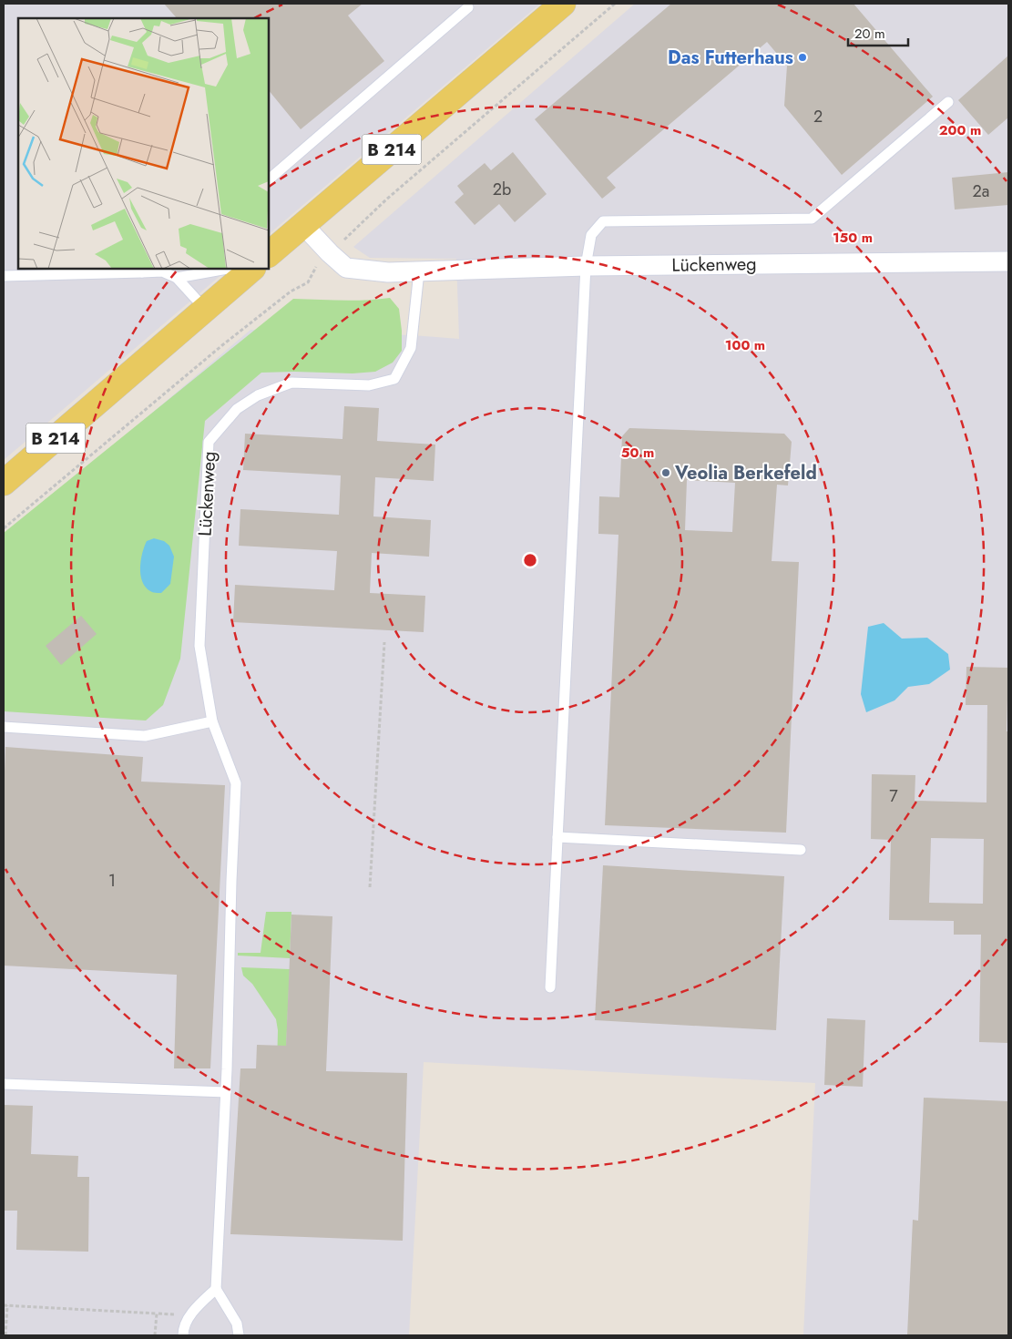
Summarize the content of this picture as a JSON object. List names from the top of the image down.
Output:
{
  "streets": {
    "main road": ["B 214"],
    "street": ["Lückenweg"]
  },
  "crossings": [
    ["B 214", "Lückenweg"]
  ],
  "places": ["Das Futterhaus", "Veolia Berkefeld"],
  "house_numbers": [
    "2",
    "2b",
    "2a",
    "7",
    "1"
  ],
  "scale_bar": "20 m",
  "rings": [
    "200 m",
    "150 m",
    "100 m",
    "50 m"
  ]
}
